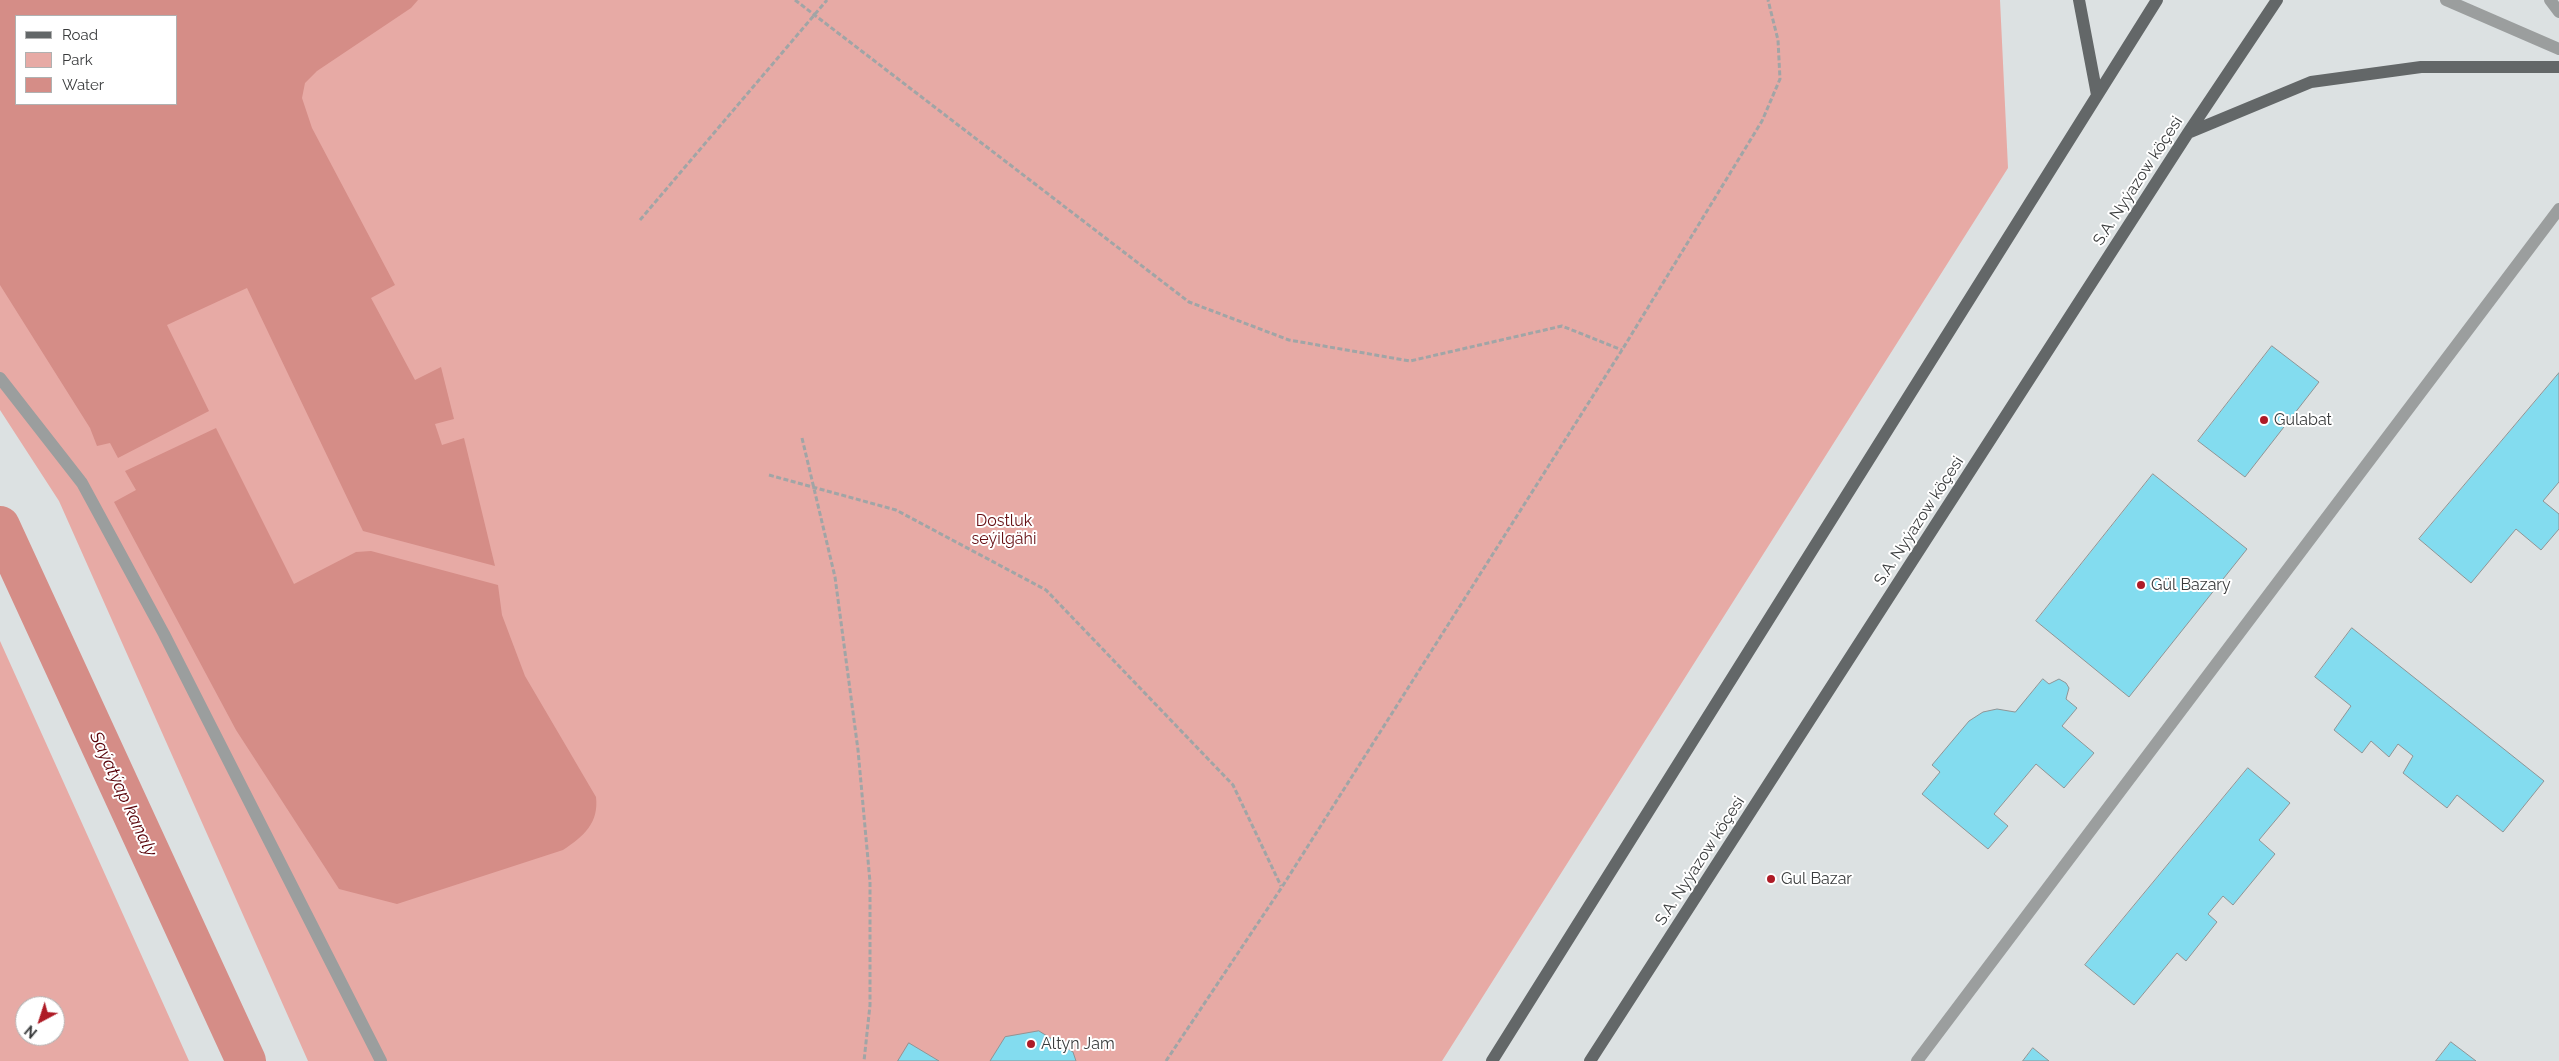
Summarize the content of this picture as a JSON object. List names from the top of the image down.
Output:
{
  "streets": {
    "main road": ["S.A. Nyýazow köçesi"]
  },
  "water": ["Saýatýap kanaly"],
  "parks": ["Dostluk seýilgähi"],
  "places": [
    "Gulabat",
    "Gül Bazary",
    "Gul Bazar",
    "Altyn Jam"
  ],
  "legend": ["Road", "Park", "Water"],
  "north": "bottom left"
}
